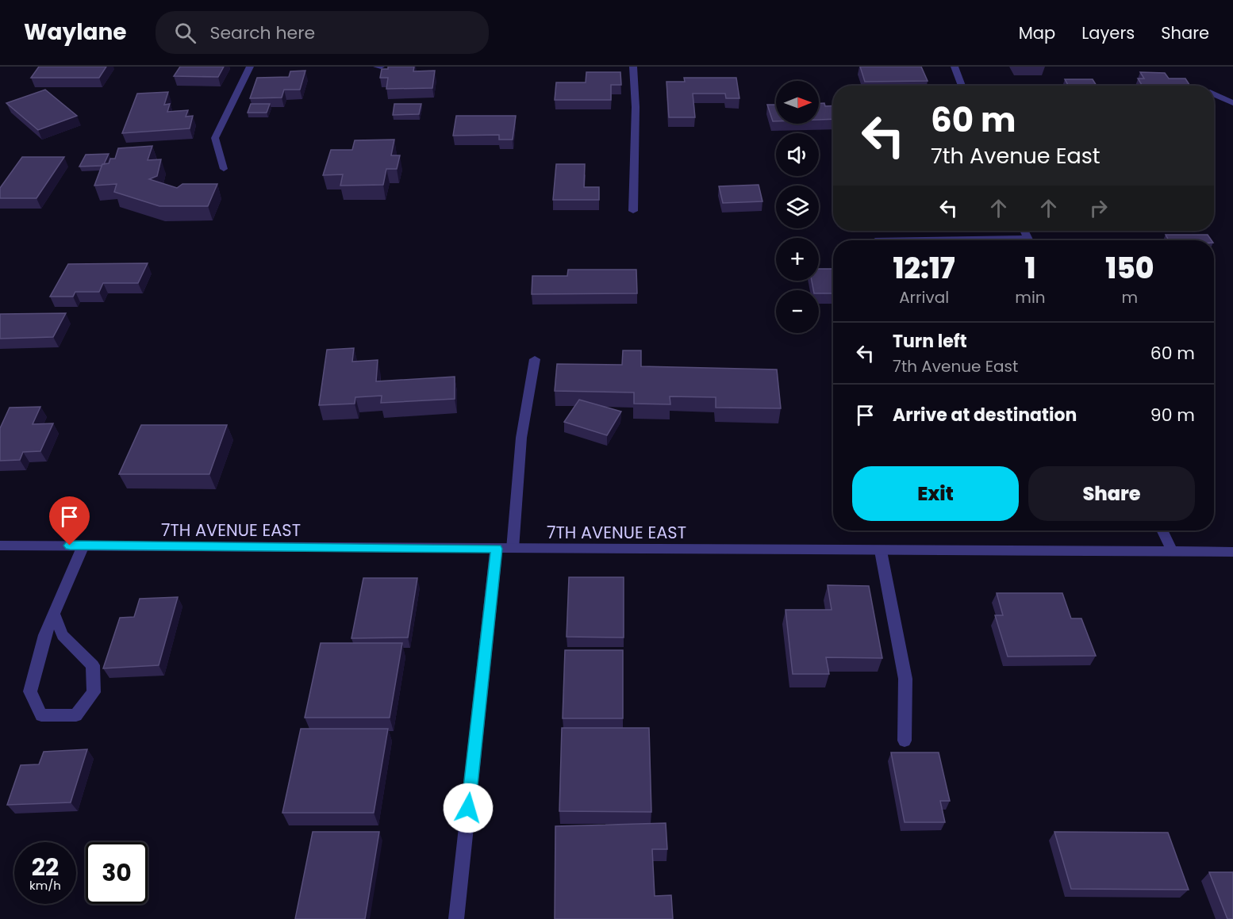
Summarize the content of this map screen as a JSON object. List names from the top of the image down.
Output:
{
  "streets": {
    "street": ["7TH AVENUE EAST"]
  },
  "north": "right",
  "page": {
    "header": "Waylane",
    "search": "Search here",
    "nav": ["Map", "Layers", "Share"],
    "map_buttons": ["+", "−"],
    "turn": ["60 m", "7th Avenue East"],
    "eta": [
      "12:17",
      "Arrival",
      "1",
      "min",
      "150",
      "m"
    ],
    "list": [
      {
        "name": "Turn left",
        "note": "7th Avenue East",
        "value": "60 m"
      },
      {
        "name": "Arrive at destination",
        "value": "90 m"
      }
    ],
    "buttons": ["Exit", "Share"],
    "speed": "22 km/h",
    "limit": "30"
  }
}
